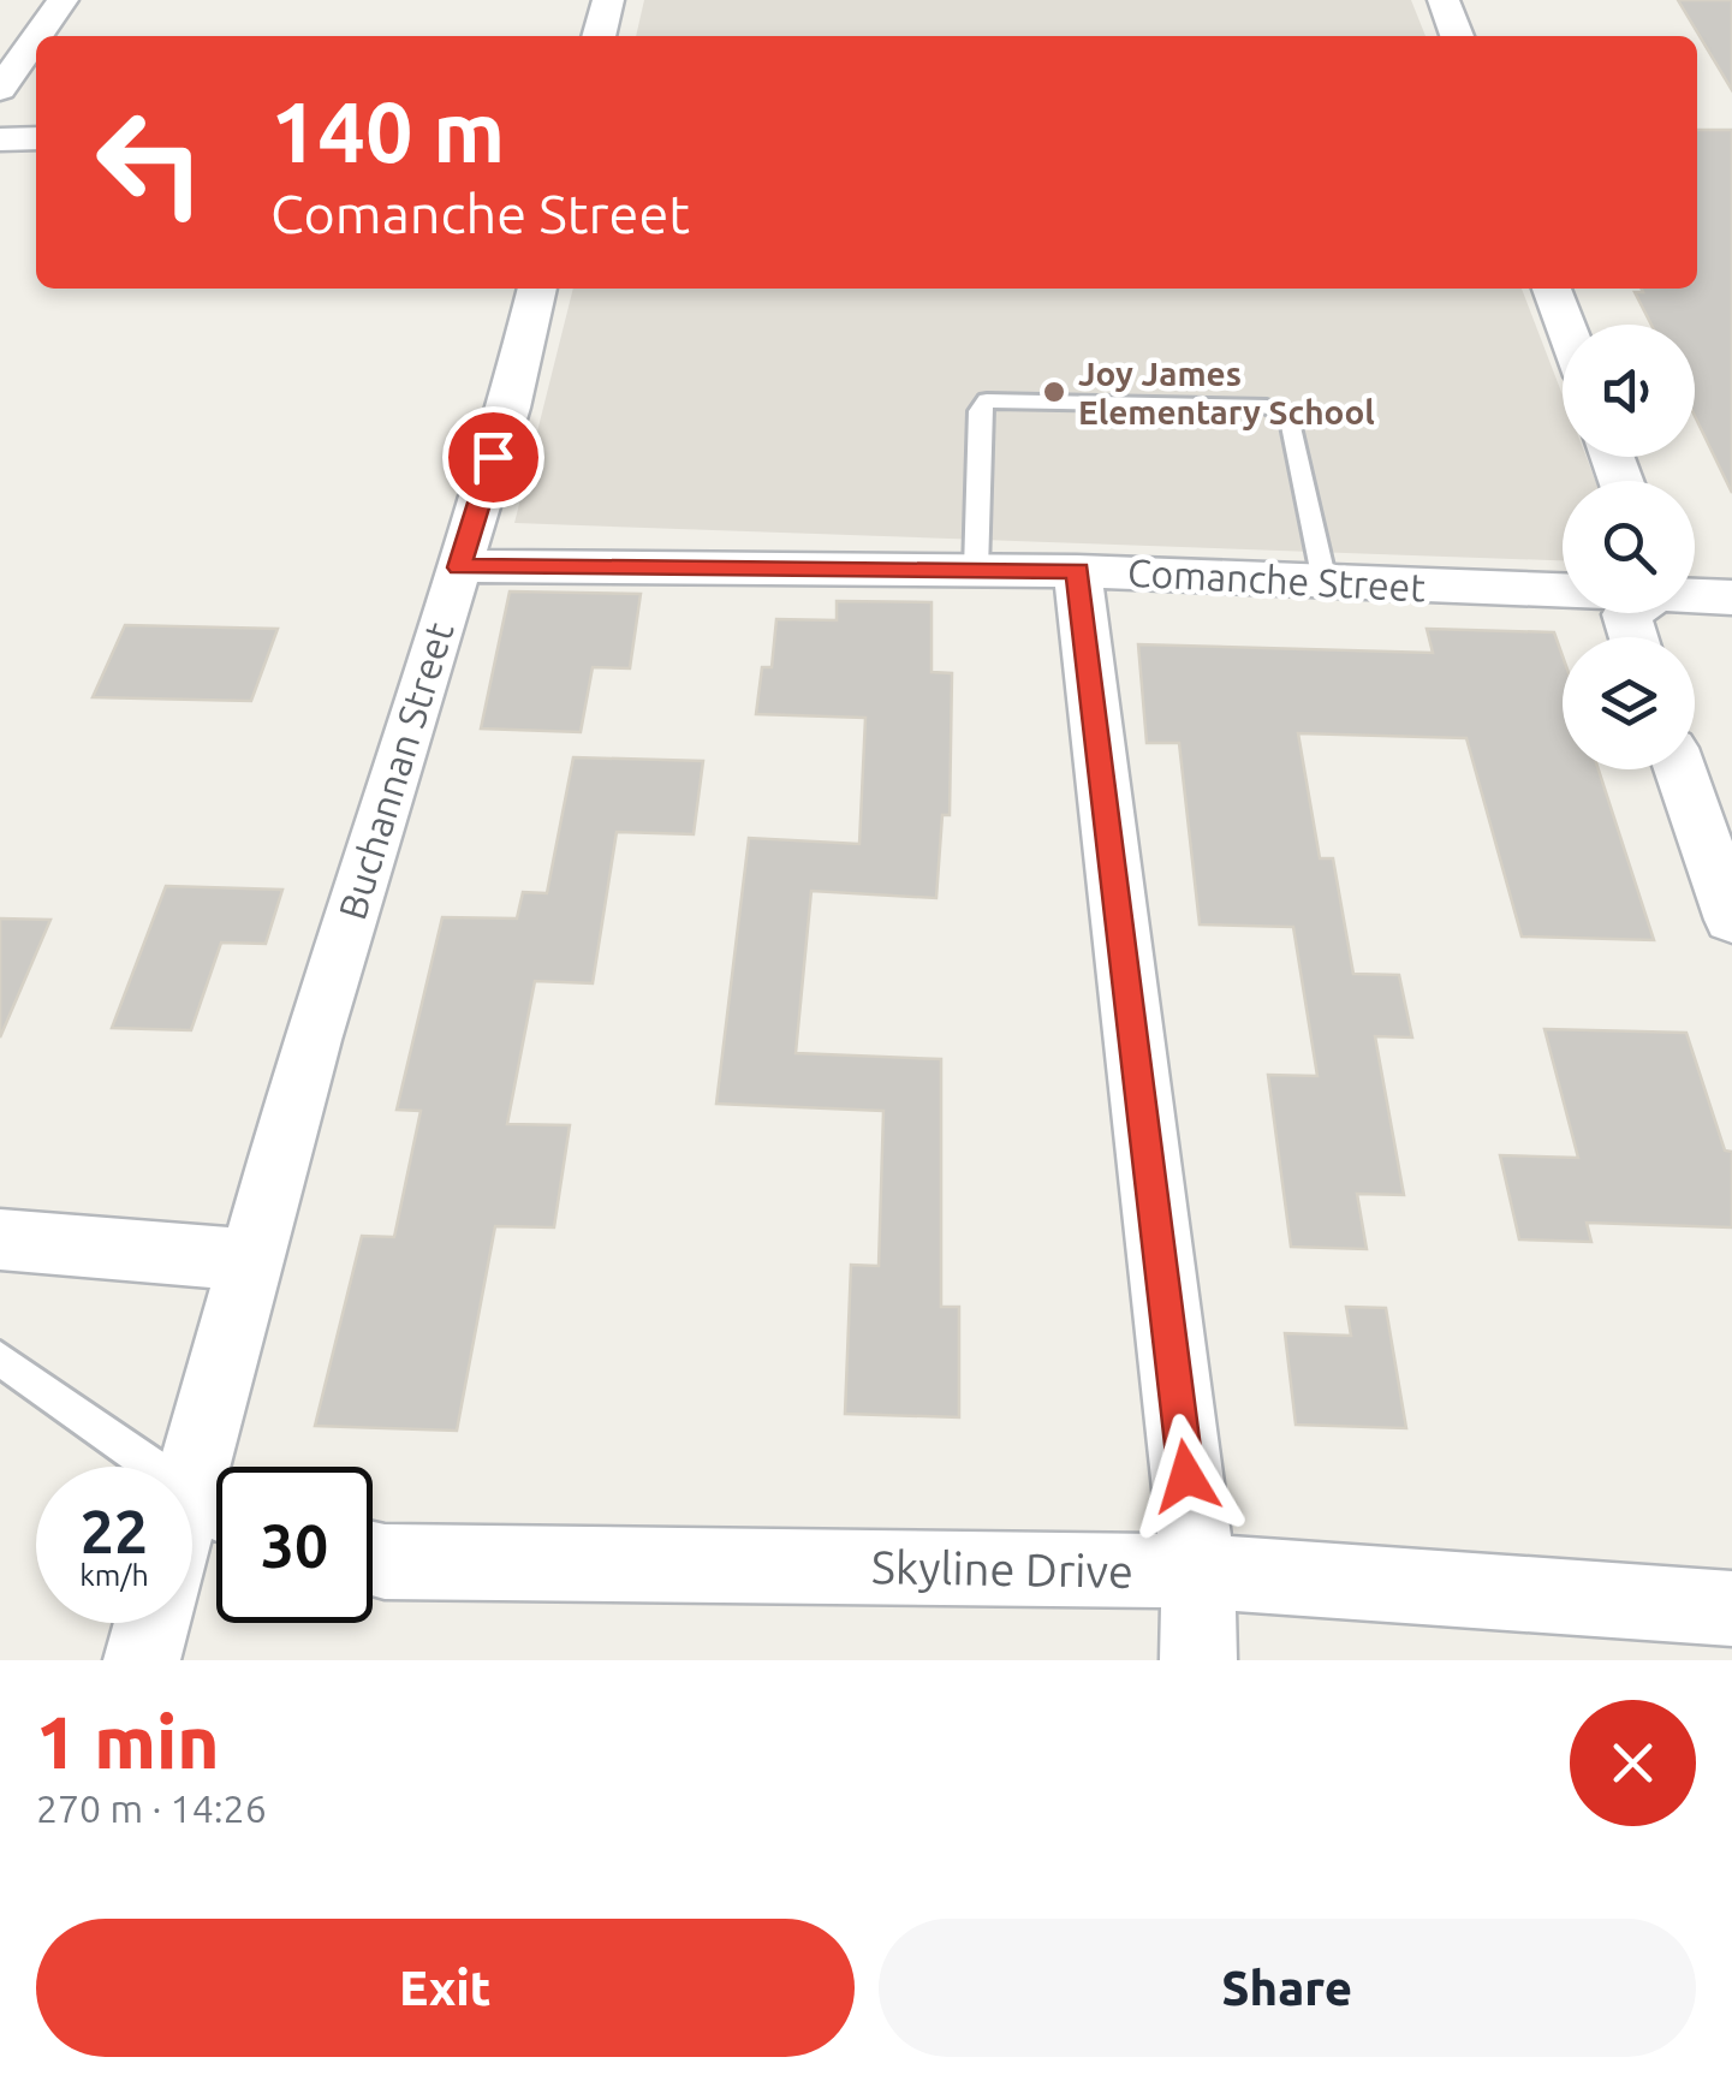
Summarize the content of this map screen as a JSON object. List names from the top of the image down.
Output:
{
  "streets": {
    "street": ["Comanche Street", "Buchannan Street", "Skyline Drive"]
  },
  "crossings": [
    ["Comanche Street", "Buchannan Street"]
  ],
  "places": ["Joy James Elementary School"],
  "page": {
    "turn": ["140 m", "Comanche Street"],
    "speed": "22 km/h",
    "limit": "30",
    "heading": ["1 min", "270 m · 14:26"],
    "buttons": ["Exit", "Share"]
  }
}
